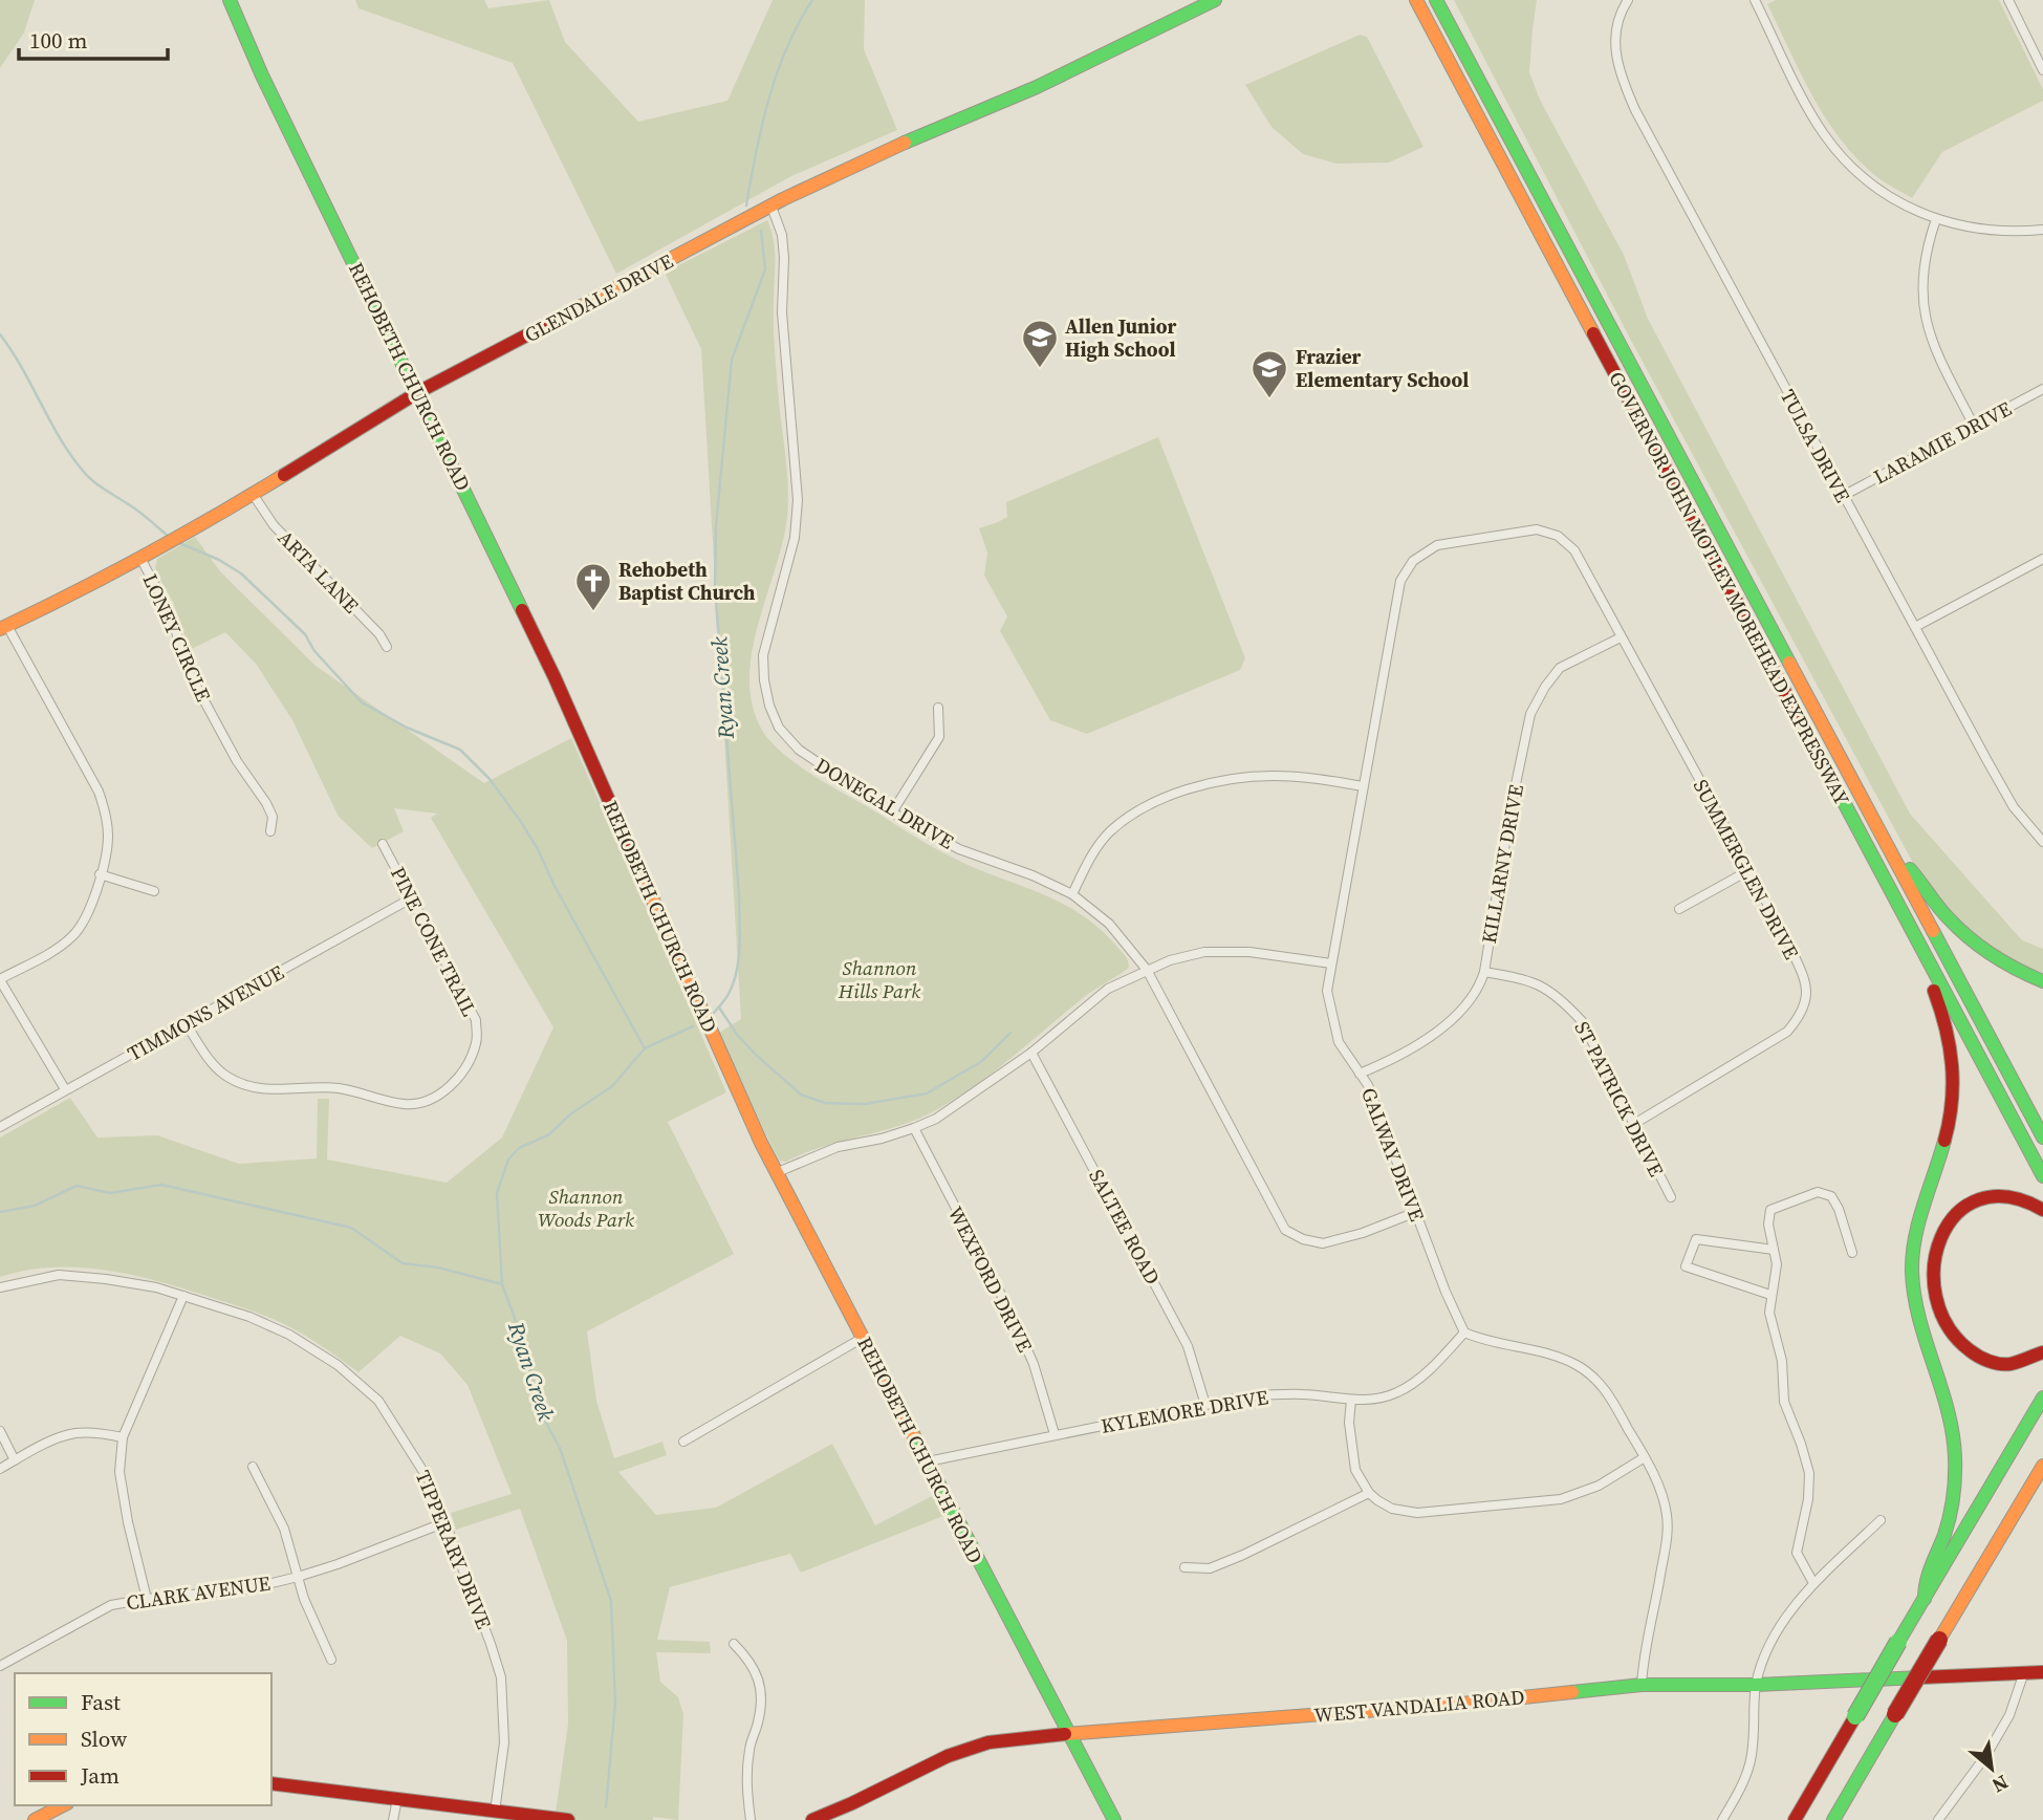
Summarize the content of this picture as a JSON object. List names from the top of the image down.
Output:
{
  "streets": {
    "main road": [
      "GLENDALE DRIVE",
      "REHOBETH CHURCH ROAD",
      "GOVERNOR JOHN MOTLEY MOREHEAD EXPRESSWAY",
      "WEST VANDALIA ROAD"
    ],
    "street": [
      "LARAMIE DRIVE",
      "TULSA DRIVE",
      "ARTA LANE",
      "LONEY CIRCLE",
      "DONEGAL DRIVE",
      "KILLARNY DRIVE",
      "SUMMERGLEN DRIVE",
      "PINE CONE TRAIL",
      "TIMMONS AVENUE",
      "ST PATRICK DRIVE",
      "GALWAY DRIVE",
      "SALTEE ROAD",
      "WEXFORD DRIVE",
      "KYLEMORE DRIVE",
      "TIPPERARY DRIVE",
      "CLARK AVENUE"
    ]
  },
  "crossings": [
    ["GLENDALE DRIVE", "REHOBETH CHURCH ROAD"],
    ["GLENDALE DRIVE", "ARTA LANE"],
    ["GLENDALE DRIVE", "LONEY CIRCLE"],
    ["GLENDALE DRIVE", "DONEGAL DRIVE"],
    ["REHOBETH CHURCH ROAD", "KYLEMORE DRIVE"],
    ["REHOBETH CHURCH ROAD", "WEST VANDALIA ROAD"],
    ["LARAMIE DRIVE", "TULSA DRIVE"],
    ["DONEGAL DRIVE", "GALWAY DRIVE"],
    ["KILLARNY DRIVE", "SUMMERGLEN DRIVE"],
    ["KILLARNY DRIVE", "ST PATRICK DRIVE"],
    ["KILLARNY DRIVE", "GALWAY DRIVE"],
    ["SUMMERGLEN DRIVE", "ST PATRICK DRIVE"],
    ["SUMMERGLEN DRIVE", "GALWAY DRIVE"],
    ["PINE CONE TRAIL", "TIMMONS AVENUE"],
    ["GALWAY DRIVE", "KYLEMORE DRIVE"],
    ["SALTEE ROAD", "KYLEMORE DRIVE"],
    ["WEXFORD DRIVE", "KYLEMORE DRIVE"],
    ["TIPPERARY DRIVE", "CLARK AVENUE"]
  ],
  "water": ["Ryan Creek"],
  "parks": ["Shannon Hills Park", "Shannon Woods Park"],
  "places": {
    "school or university": ["Allen Junior High School", "Frazier Elementary School"],
    "church": ["Rehobeth Baptist Church"]
  },
  "legend": ["Fast", "Slow", "Jam"],
  "scale_bar": "100 m",
  "north": "bottom right"
}
